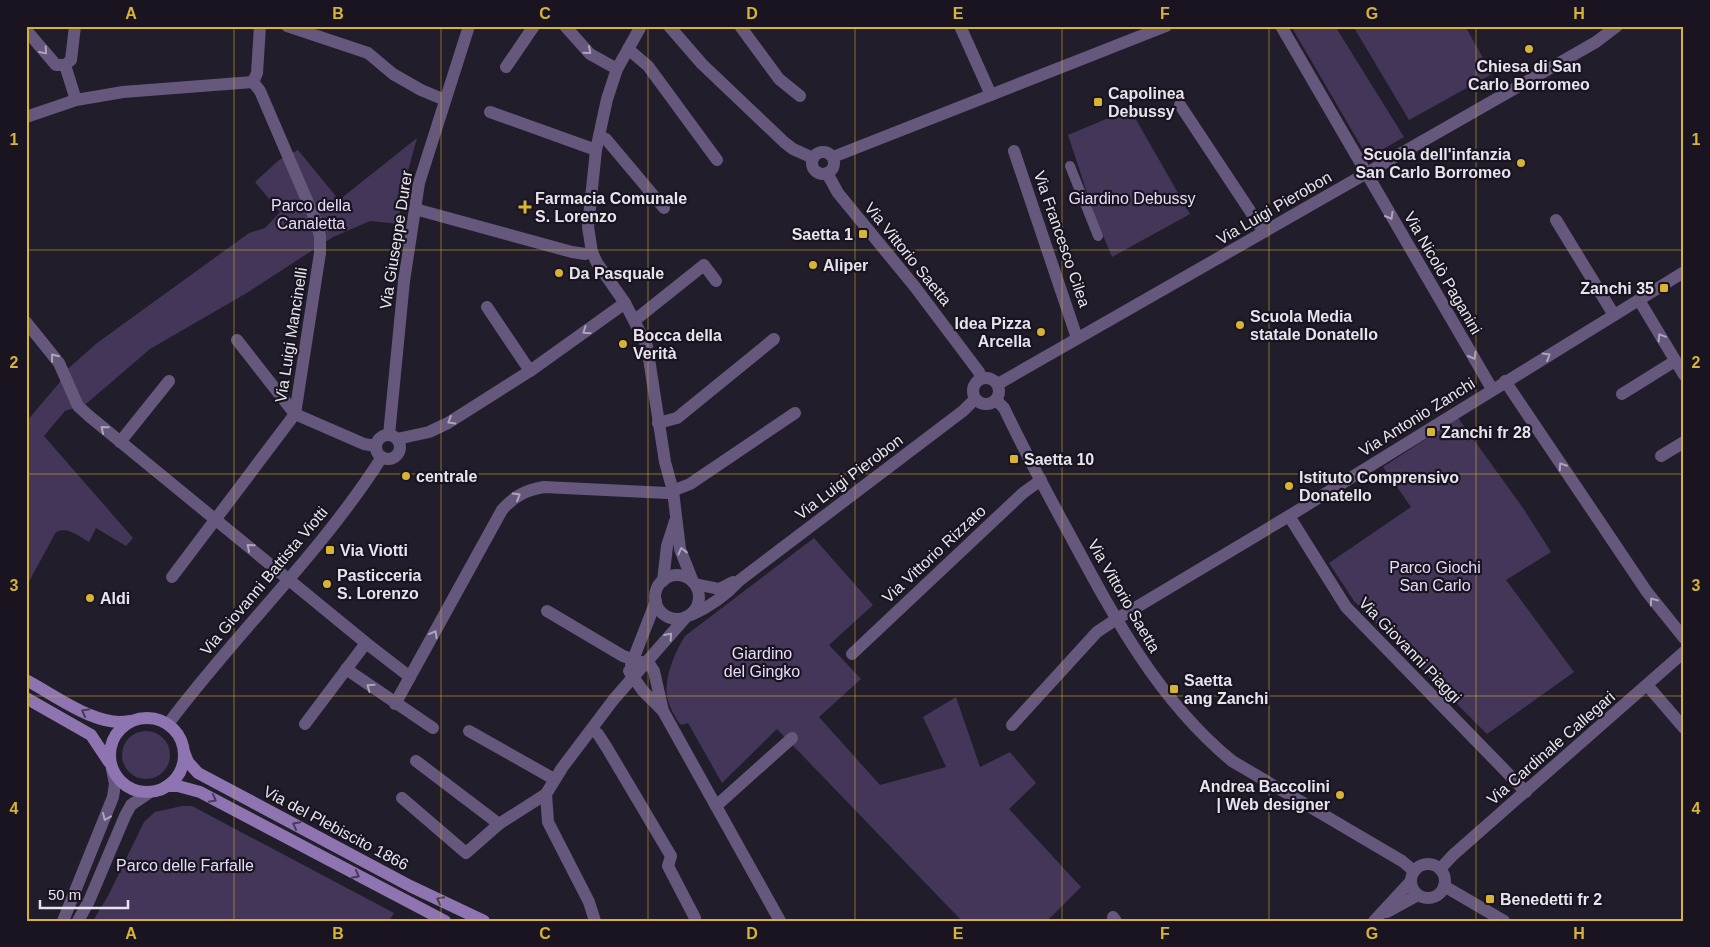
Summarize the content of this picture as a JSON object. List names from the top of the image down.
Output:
{
  "streets": {
    "main road": ["Via del Plebiscito 1866"],
    "street": [
      "Via Luigi Pierobon",
      "Via Francesco Cilea",
      "Via Giuseppe Durer",
      "Via Vittorio Saetta",
      "Via Nicolò Paganini",
      "Via Luigi Mancinelli",
      "Via Antonio Zanchi",
      "Via Vittorio Rizzato",
      "Via Giovanni Battista Viotti",
      "Via Giovanni Piaggi",
      "Via Cardinale Callegari"
    ]
  },
  "crossings": [
    ["Via Luigi Pierobon", "Via Francesco Cilea"],
    ["Via Luigi Pierobon", "Via Vittorio Saetta"],
    ["Via Luigi Pierobon", "Via Nicolò Paganini"],
    ["Via Giuseppe Durer", "Via Giovanni Battista Viotti"],
    ["Via Vittorio Saetta", "Via Antonio Zanchi"],
    ["Via Vittorio Saetta", "Via Vittorio Rizzato"],
    ["Via Vittorio Saetta", "Via Cardinale Callegari"],
    ["Via Nicolò Paganini", "Via Antonio Zanchi"],
    ["Via Antonio Zanchi", "Via Giovanni Piaggi"],
    ["Via Giovanni Battista Viotti", "Via del Plebiscito 1866"],
    ["Via Giovanni Piaggi", "Via Cardinale Callegari"]
  ],
  "one_way": ["Via Nicolò Paganini", "Via Giovanni Battista Viotti"],
  "parks": [
    "Giardino Debussy",
    "Parco della Canaletta",
    "Parco Giochi San Carlo",
    "Giardino del Gingko",
    "Parco delle Farfalle"
  ],
  "places": {
    "other": [
      "Chiesa di San Carlo Borromeo",
      "Scuola dell'infanzia San Carlo Borromeo",
      "Aliper",
      "Da Pasquale",
      "Scuola Media statale Donatello",
      "Idea Pizza Arcella",
      "Bocca della Verità",
      "centrale",
      "Istituto Comprensivo Donatello",
      "Pasticceria S. Lorenzo",
      "Aldi",
      "Andrea Baccolini | Web designer"
    ],
    "transit": [
      "Capolinea Debussy",
      "Saetta 1",
      "Zanchi 35",
      "Zanchi fr 28",
      "Saetta 10",
      "Via Viotti",
      "Saetta ang Zanchi",
      "Benedetti fr 2"
    ],
    "health": ["Farmacia Comunale S. Lorenzo"]
  },
  "scale_bar": "50 m",
  "grid": {
    "columns": [
      "A",
      "B",
      "C",
      "D",
      "E",
      "F",
      "G",
      "H"
    ],
    "rows": [
      "1",
      "2",
      "3",
      "4"
    ]
  }
}
